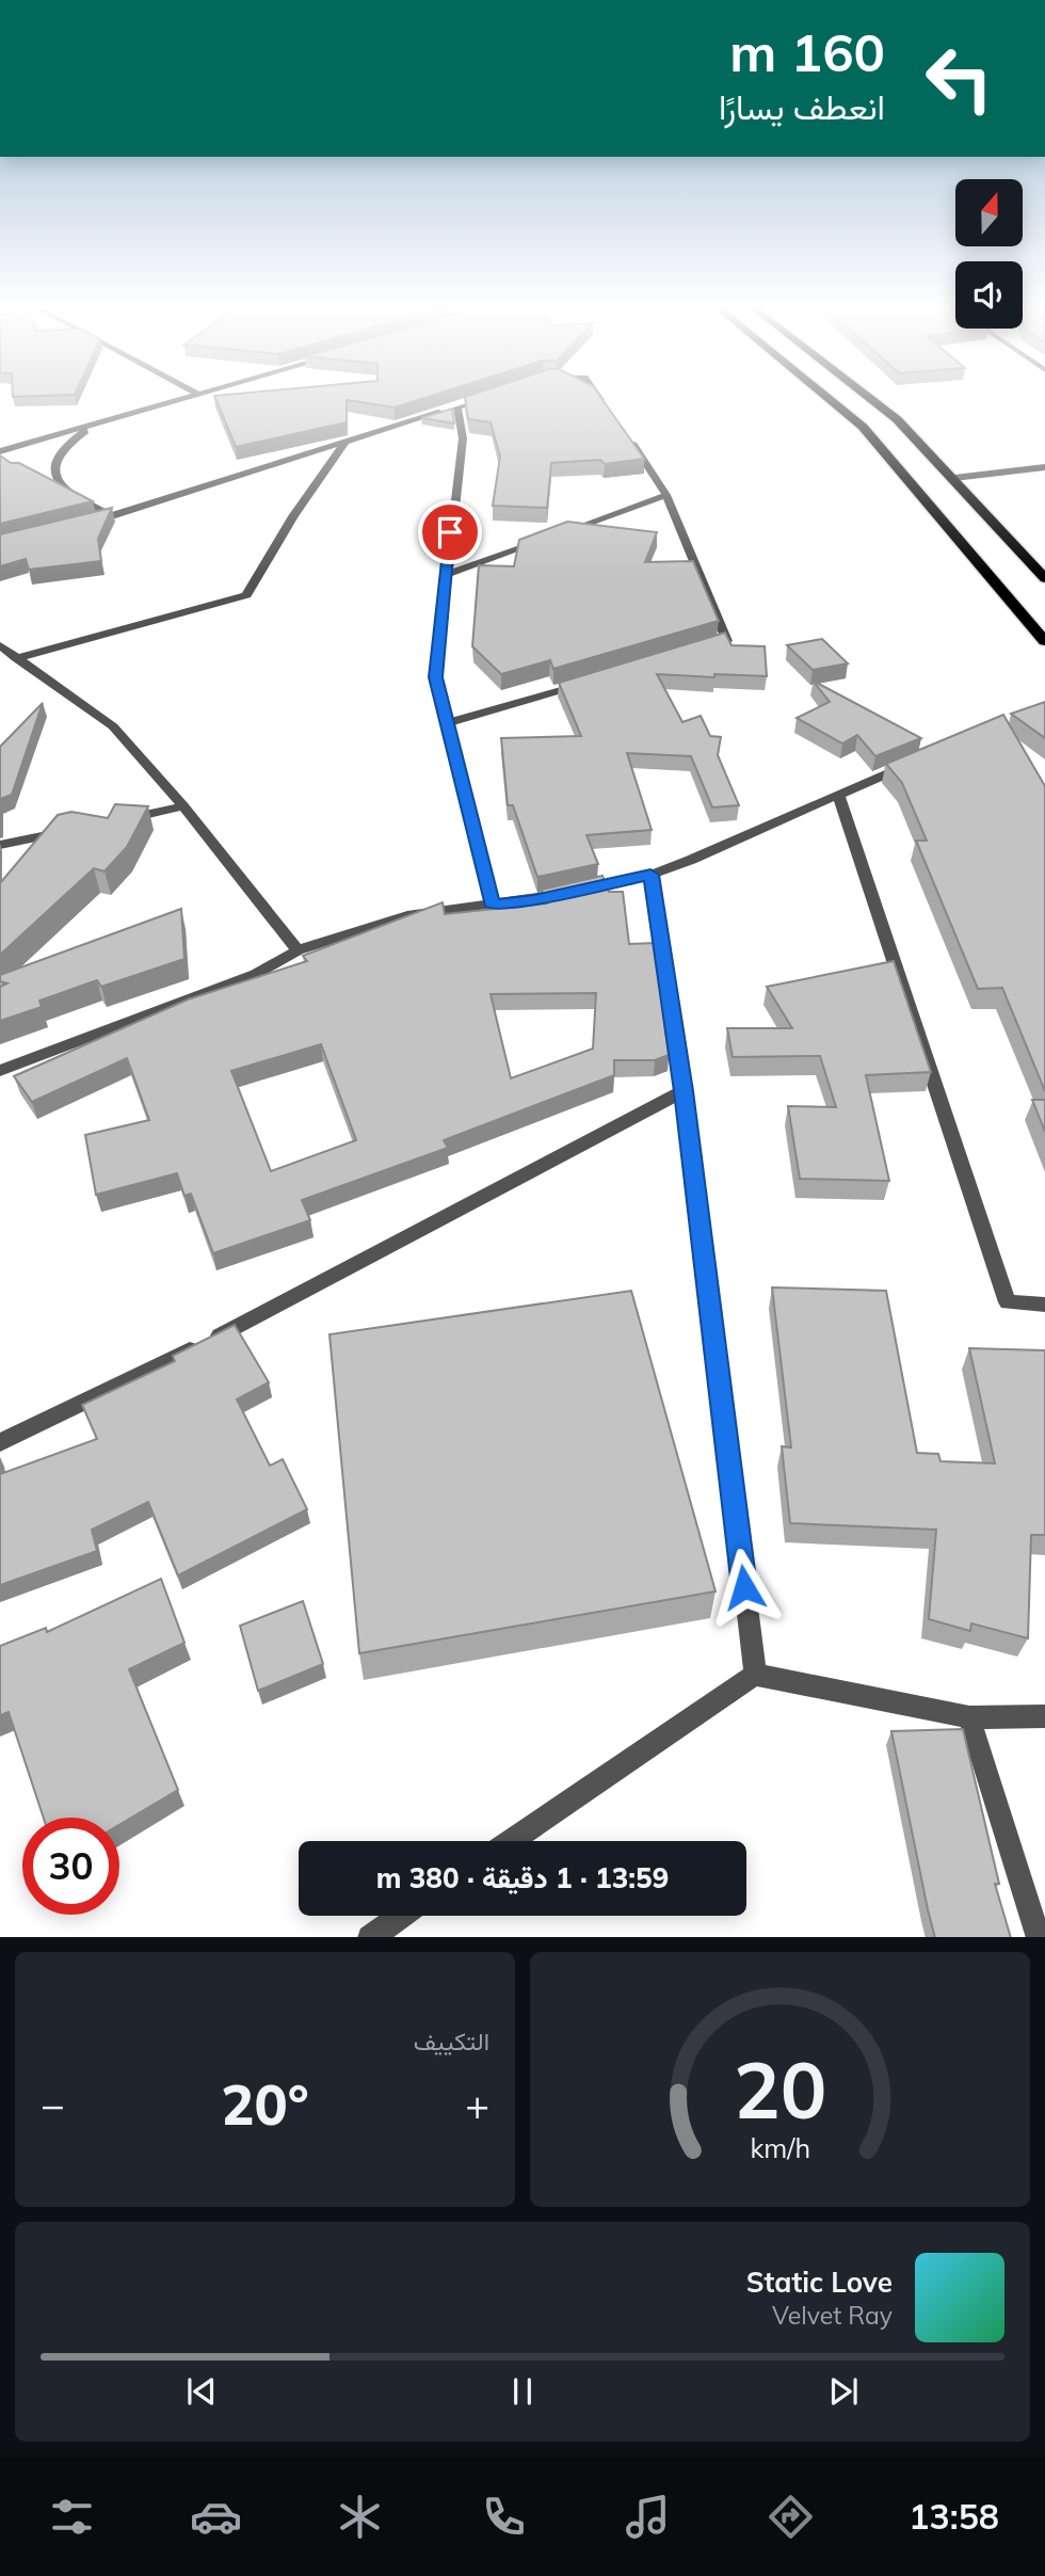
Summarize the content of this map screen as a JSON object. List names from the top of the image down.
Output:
{
  "north": "top",
  "page": {
    "turn": ["160 m", "انعطف يسارًا"],
    "limit": "30",
    "trip": "13:59 · 1 دقيقة · 380 m",
    "tile": "التكييف",
    "heat": ["−", "20°", "+"],
    "song": ["Static Love", "Velvet Ray"],
    "tabs": "13:58",
    "gauge": ["20", "km/h"]
  }
}
